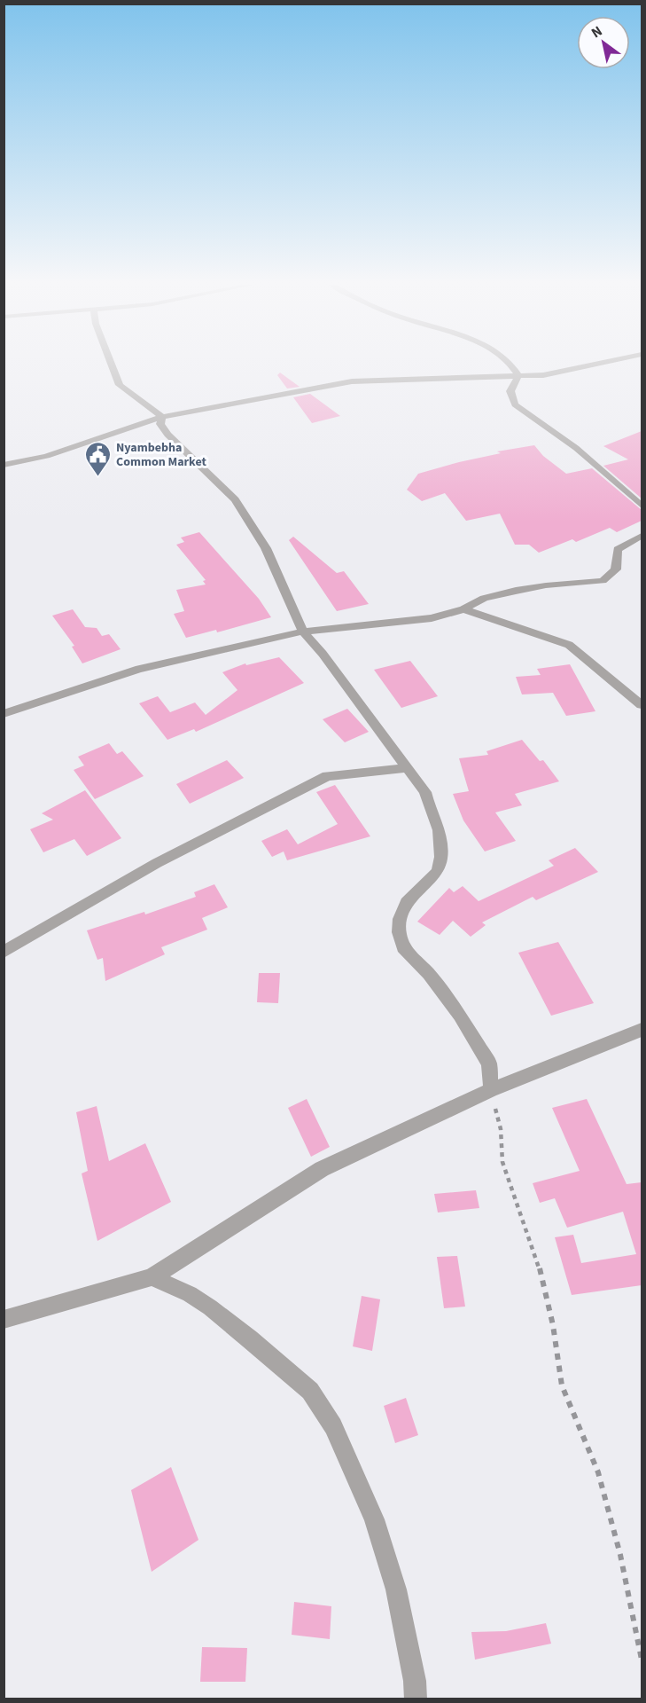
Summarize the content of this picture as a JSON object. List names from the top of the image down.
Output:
{
  "places": {
    "public building": ["Nyambebha Common Market"]
  },
  "north": "top left"
}
